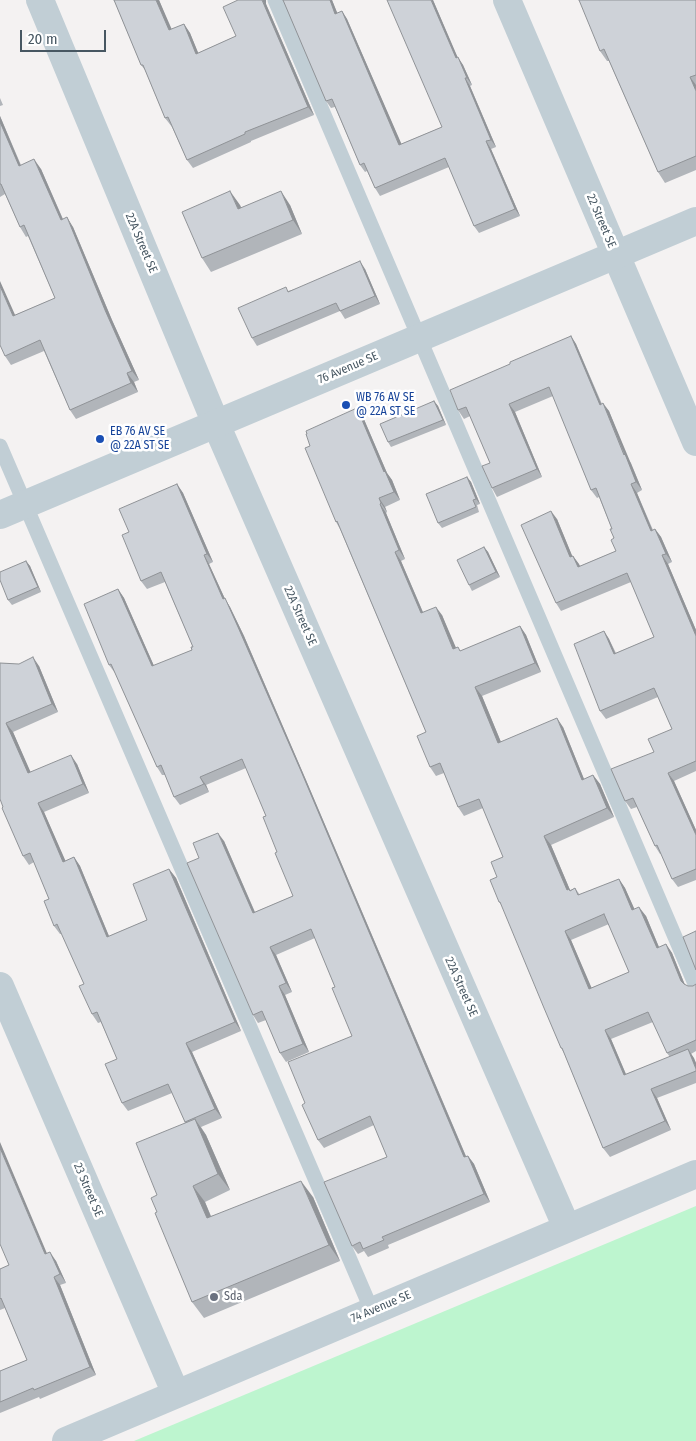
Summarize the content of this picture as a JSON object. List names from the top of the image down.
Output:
{
  "streets": {
    "street": [
      "22 Street SE",
      "22A Street SE",
      "76 Avenue SE",
      "23 Street SE",
      "74 Avenue SE"
    ]
  },
  "crossings": [
    ["22 Street SE", "76 Avenue SE"],
    ["22A Street SE", "76 Avenue SE"],
    ["22A Street SE", "74 Avenue SE"],
    ["23 Street SE", "74 Avenue SE"]
  ],
  "places": ["WB 76 AV SE @ 22A ST SE", "EB 76 AV SE @ 22A ST SE", "Sda"],
  "scale_bar": "20 m"
}
